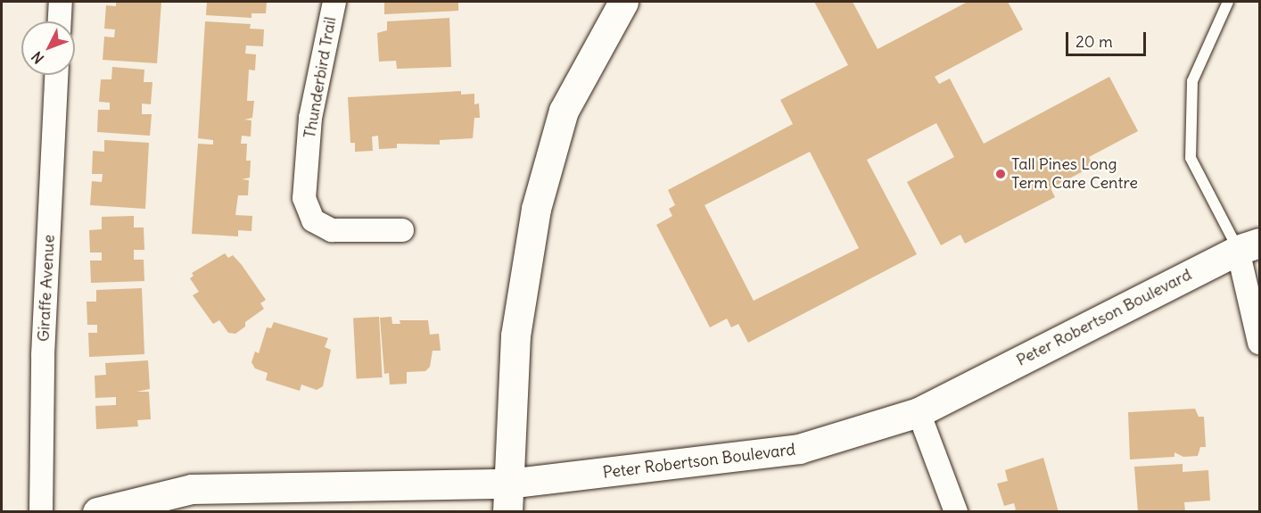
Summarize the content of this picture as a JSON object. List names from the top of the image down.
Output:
{
  "streets": {
    "street": ["Thunderbird Trail", "Giraffe Avenue", "Peter Robertson Boulevard"]
  },
  "places": ["Tall Pines Long Term Care Centre"],
  "scale_bar": "20 m",
  "north": "bottom left"
}
